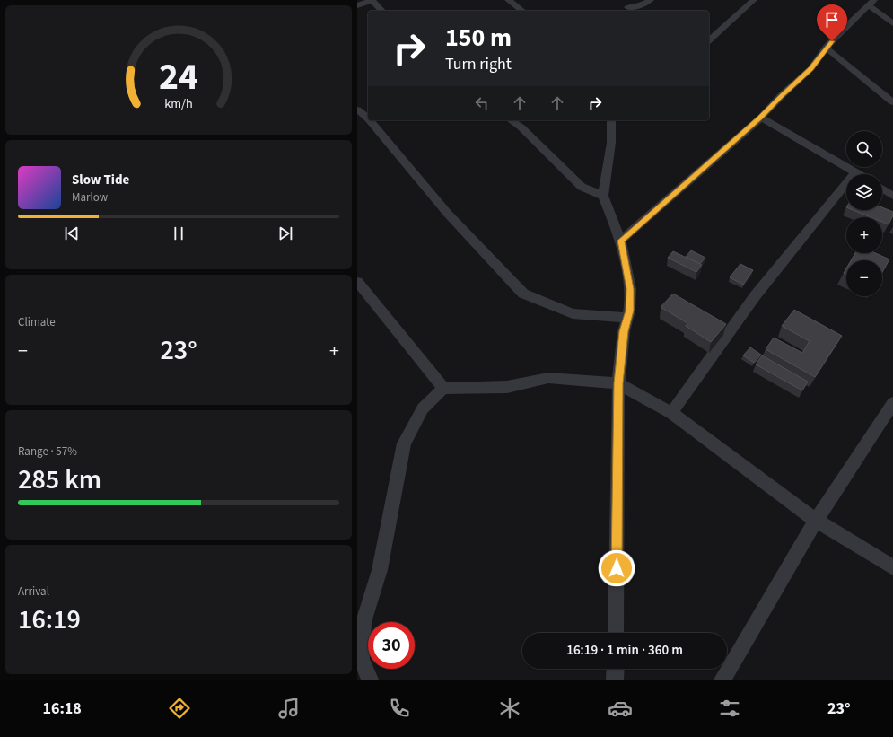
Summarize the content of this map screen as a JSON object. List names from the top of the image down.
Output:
{
  "page": {
    "turn": ["150 m", "Turn right"],
    "map_buttons": ["+", "−"],
    "song": ["Slow Tide", "Marlow"],
    "tile": [
      "Climate",
      ["Range · 57%", "285 km"],
      ["Arrival", "16:19"]
    ],
    "heat": ["−", "23°", "+"],
    "limit": "30",
    "trip": "16:19 · 1 min · 360 m",
    "tabs": ["16:18", "23°"],
    "gauge": ["24", "km/h"]
  }
}
